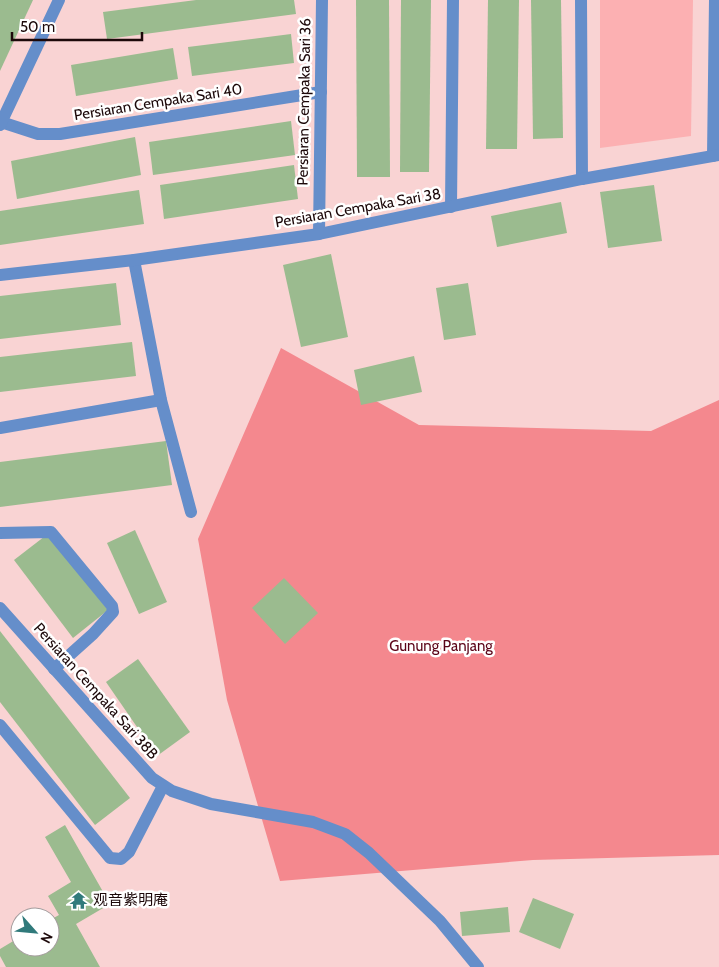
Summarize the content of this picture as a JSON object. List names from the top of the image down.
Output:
{
  "streets": {
    "street": [
      "Persiaran Cempaka Sari 40",
      "Persiaran Cempaka Sari 36",
      "Persiaran Cempaka Sari 38",
      "Persiaran Cempaka Sari 38B"
    ]
  },
  "crossings": [
    ["Persiaran Cempaka Sari 40", "Persiaran Cempaka Sari 36"],
    ["Persiaran Cempaka Sari 36", "Persiaran Cempaka Sari 38"]
  ],
  "parks": ["Gunung Panjang"],
  "places": {
    "temple": ["观音紫明庵"]
  },
  "scale_bar": "50 m",
  "north": "bottom right"
}
